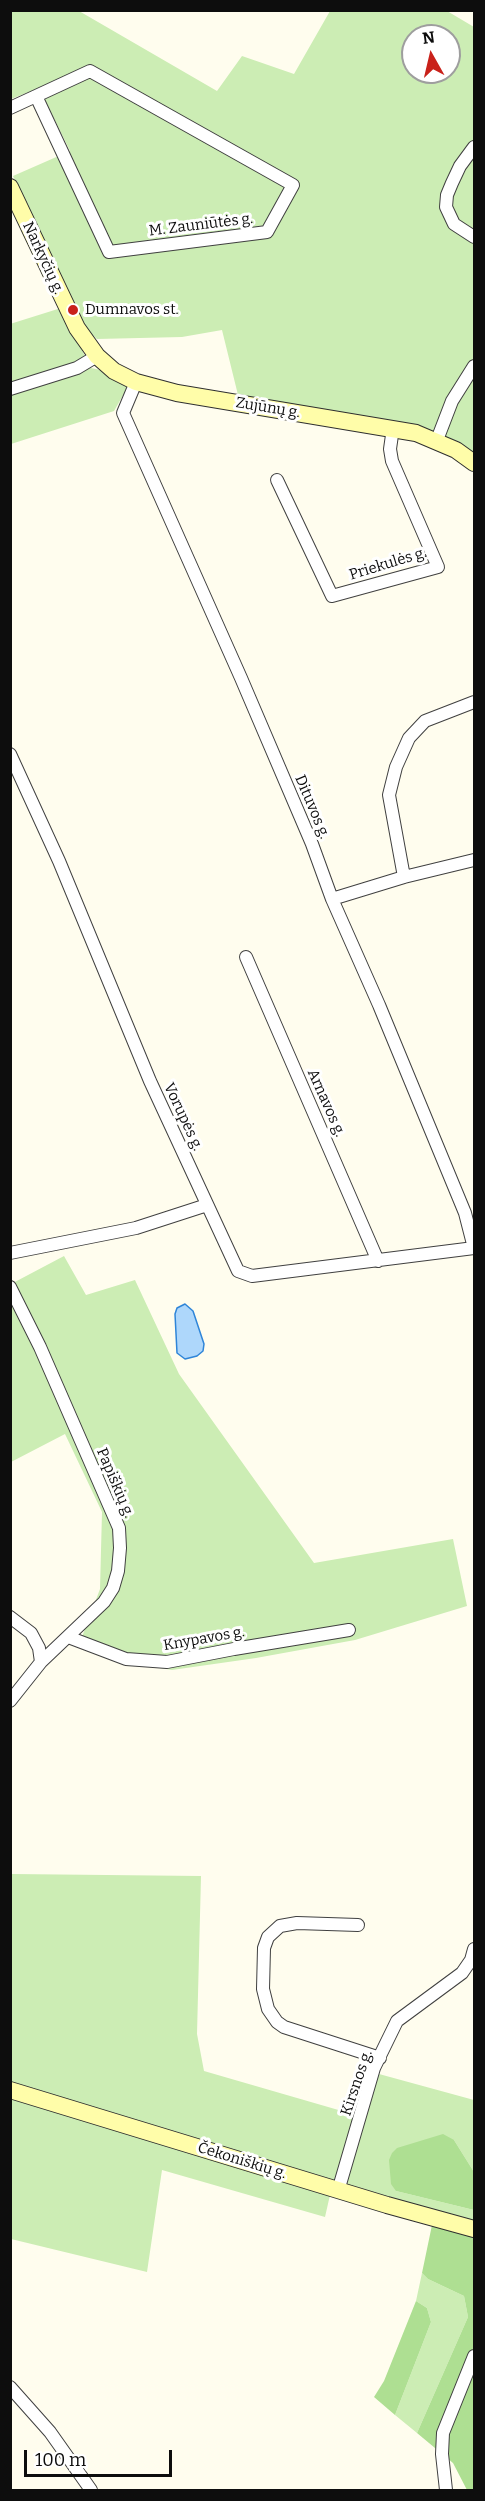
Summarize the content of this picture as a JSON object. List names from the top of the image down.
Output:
{
  "streets": {
    "main road": ["Narkyčių g.", "Zujūnų g.", "Čekoniškių g."],
    "street": [
      "M. Zauniūtės g.",
      "Priekulės g.",
      "Dituvos g.",
      "Arnavos g.",
      "Vorupės g.",
      "Papiškių g.",
      "Knypavos g.",
      "Kirsnos g."
    ]
  },
  "crossings": [
    ["Narkyčių g.", "Zujūnų g."],
    ["Zujūnų g.", "Priekulės g."],
    ["Zujūnų g.", "Dituvos g."],
    ["Dituvos g.", "Vorupės g."],
    ["Arnavos g.", "Vorupės g."],
    ["Papiškių g.", "Knypavos g."],
    ["Kirsnos g.", "Čekoniškių g."]
  ],
  "places": ["Dumnavos st."],
  "scale_bar": "100 m",
  "north": "top"
}
